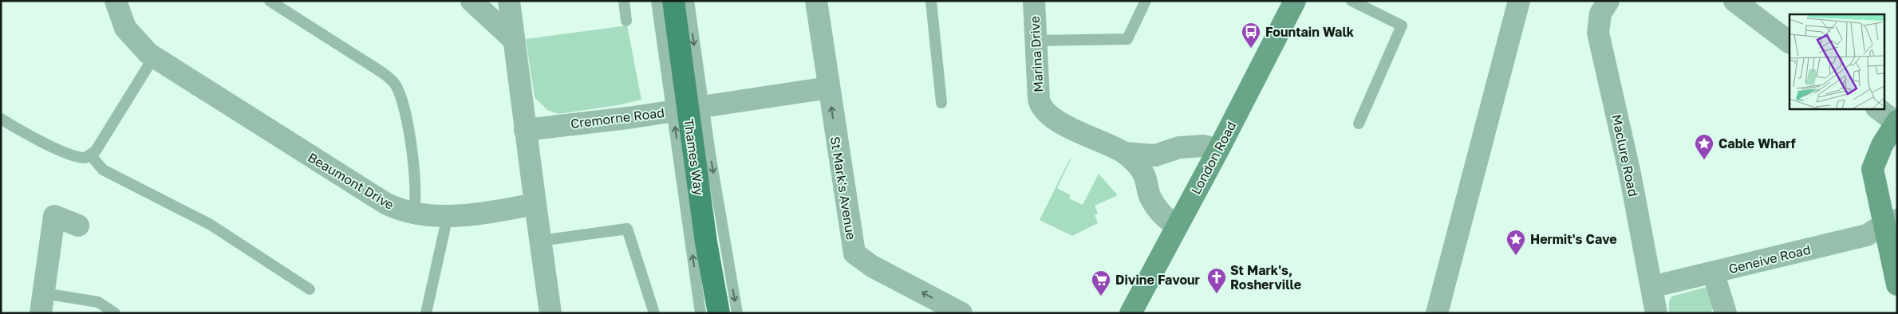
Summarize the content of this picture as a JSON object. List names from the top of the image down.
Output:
{
  "streets": {
    "main road": ["Thames Way", "London Road"],
    "street": [
      "Marina Drive",
      "Cremorne Road",
      "Maclure Road",
      "Beaumont Drive",
      "St Mark's Avenue",
      "Geneive Road"
    ]
  },
  "crossings": [
    ["Marina Drive", "London Road"],
    ["Cremorne Road", "St Mark's Avenue"],
    ["Maclure Road", "Geneive Road"]
  ],
  "one_way": ["St Mark's Avenue"],
  "places": {
    "bus stop": ["Fountain Walk"],
    "place": ["Cable Wharf", "Hermit's Cave"],
    "church": ["St Mark's, Rosherville"],
    "supermarket": ["Divine Favour"]
  }
}
